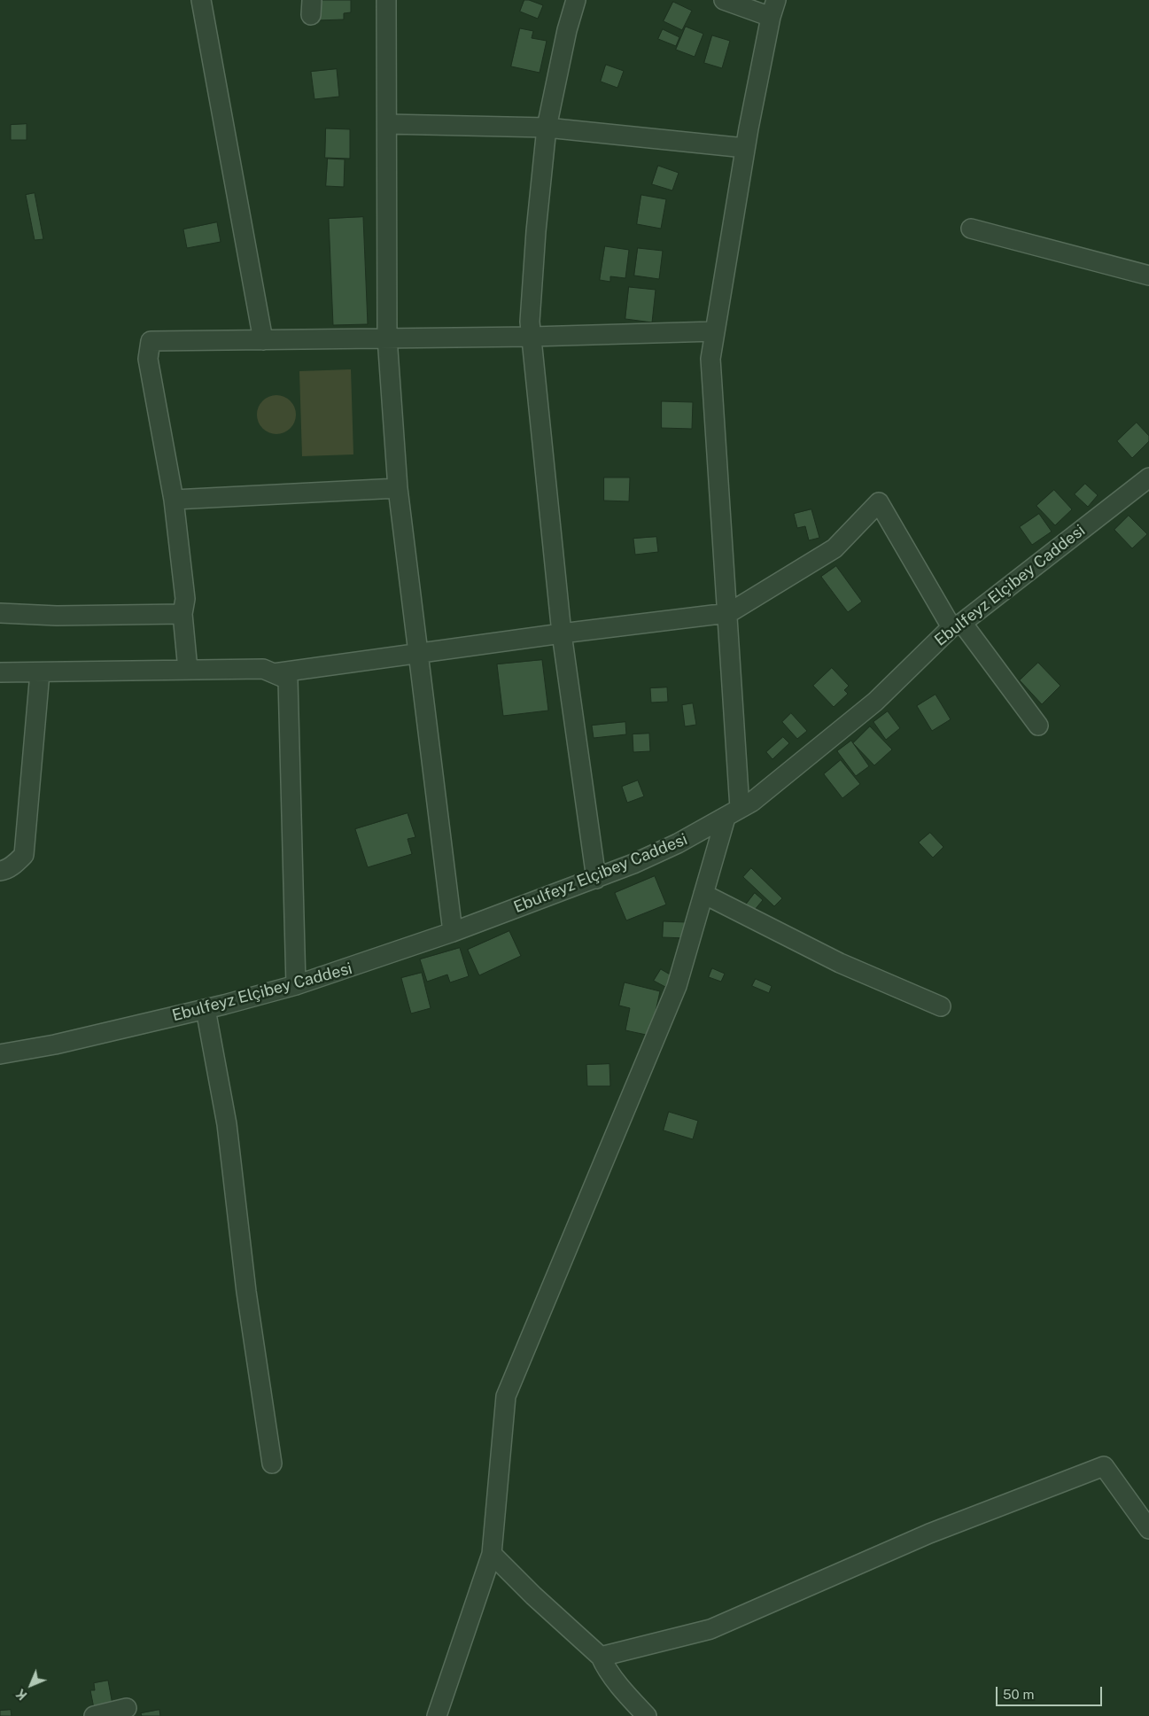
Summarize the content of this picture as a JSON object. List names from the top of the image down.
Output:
{
  "streets": {
    "street": ["Ebulfeyz Elçibey Caddesi"]
  },
  "scale_bar": "50 m",
  "north": "bottom left"
}
